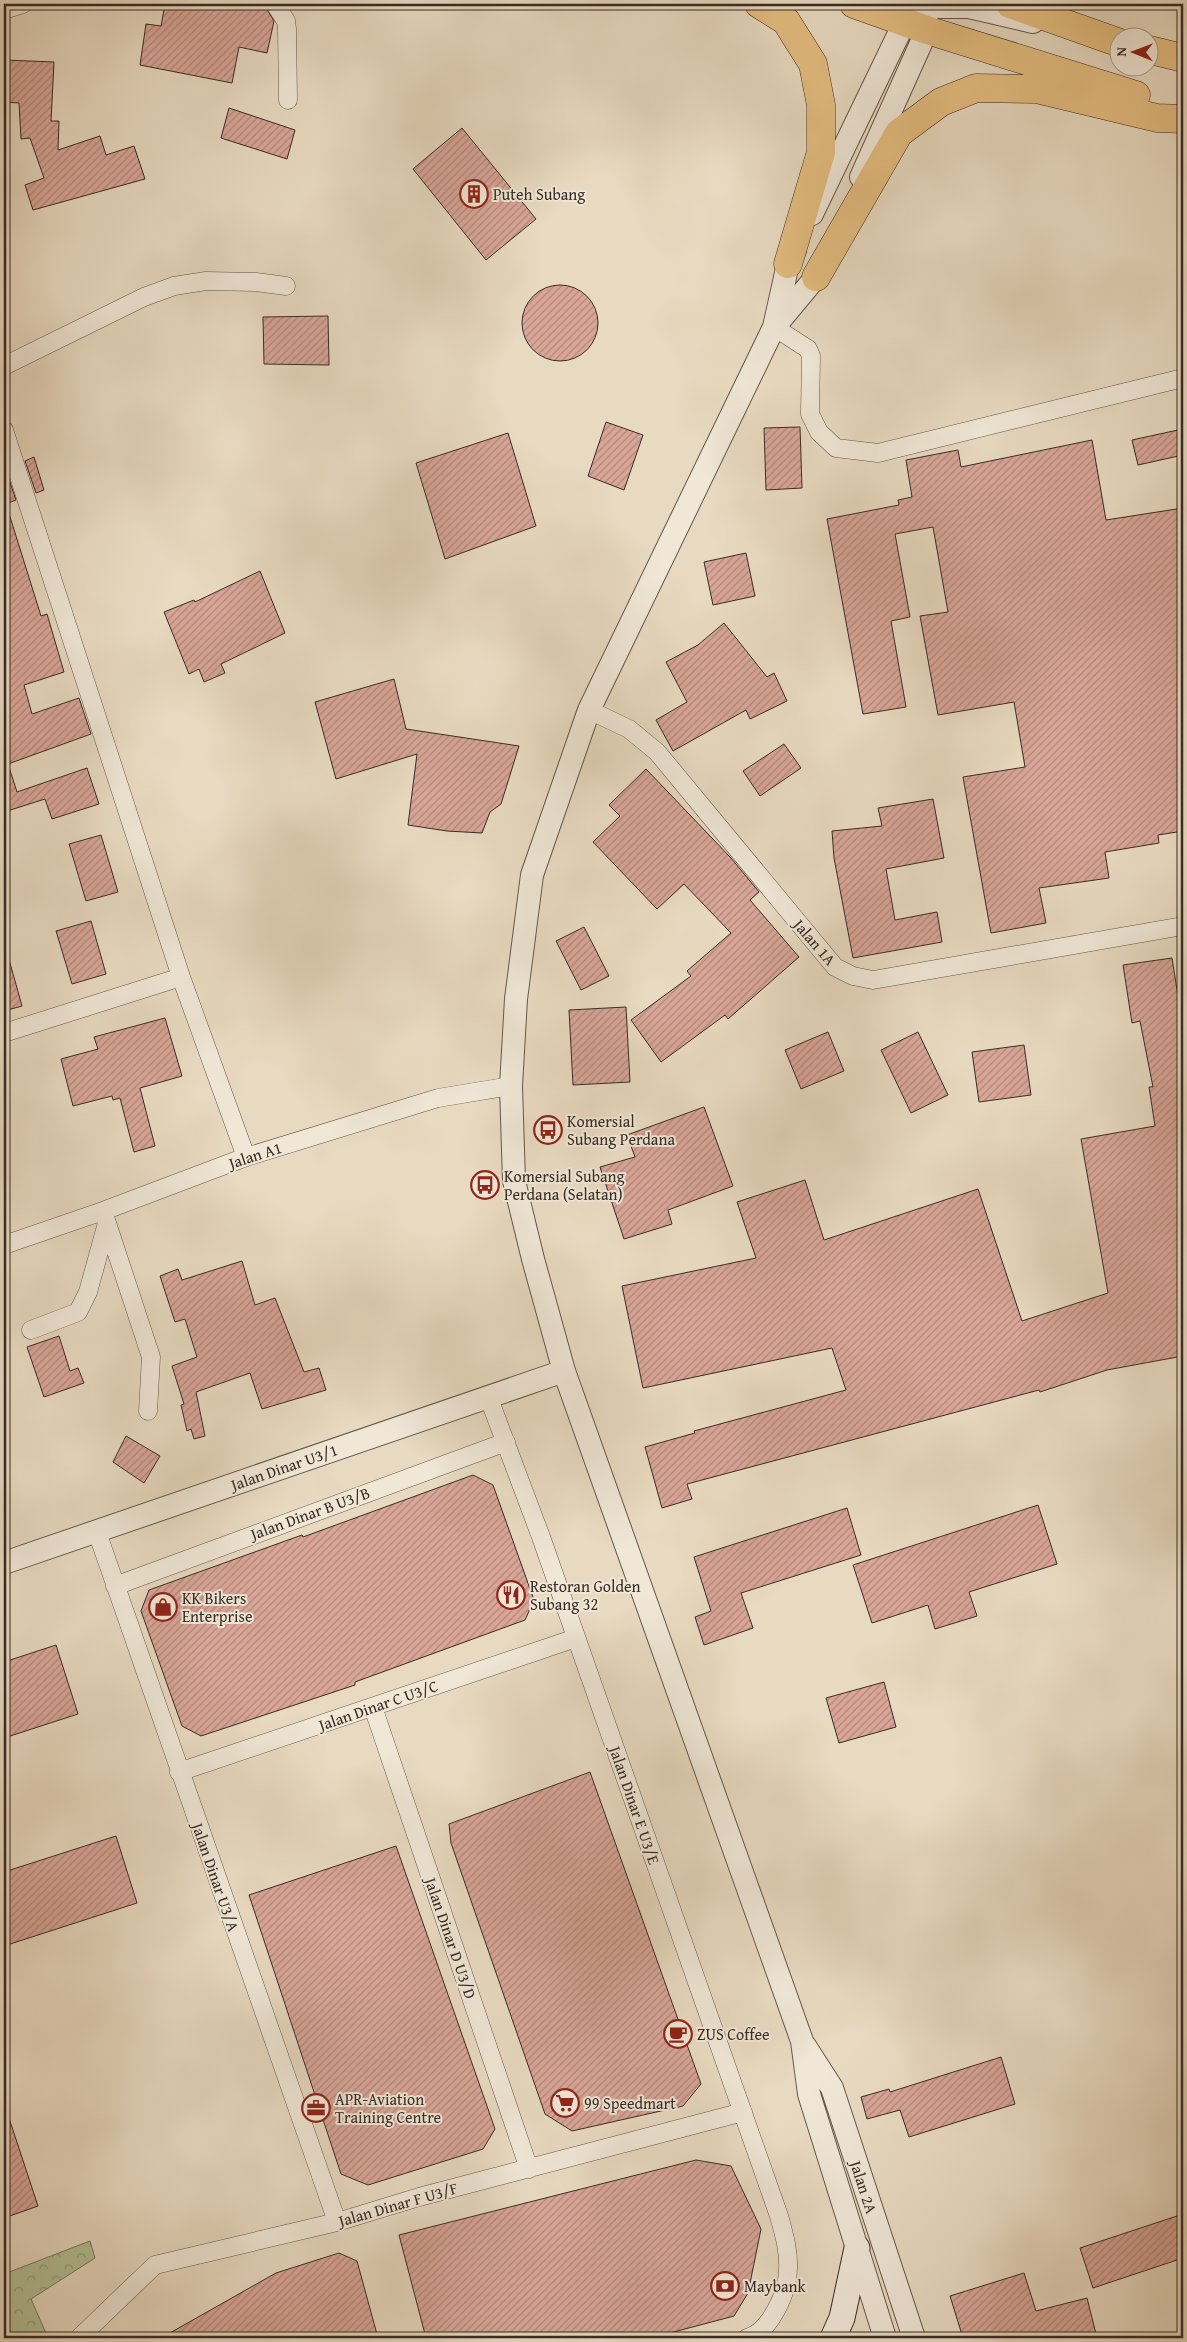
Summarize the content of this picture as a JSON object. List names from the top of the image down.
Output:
{
  "streets": {
    "street": [
      "Jalan 1A",
      "Jalan A1",
      "Jalan Dinar U3/1",
      "Jalan Dinar B U3/B",
      "Jalan Dinar C U3/C",
      "Jalan Dinar E U3/E",
      "Jalan Dinar U3/A",
      "Jalan Dinar D U3/D",
      "Jalan 2A",
      "Jalan Dinar F U3/F"
    ]
  },
  "crossings": [
    ["Jalan Dinar U3/1", "Jalan Dinar E U3/E"],
    ["Jalan Dinar U3/1", "Jalan Dinar U3/A"],
    ["Jalan Dinar B U3/B", "Jalan Dinar E U3/E"],
    ["Jalan Dinar B U3/B", "Jalan Dinar U3/A"],
    ["Jalan Dinar C U3/C", "Jalan Dinar E U3/E"],
    ["Jalan Dinar C U3/C", "Jalan Dinar U3/A"],
    ["Jalan Dinar C U3/C", "Jalan Dinar D U3/D"],
    ["Jalan Dinar E U3/E", "Jalan Dinar F U3/F"],
    ["Jalan Dinar U3/A", "Jalan Dinar F U3/F"],
    ["Jalan Dinar D U3/D", "Jalan Dinar F U3/F"]
  ],
  "places": {
    "building": ["Puteh Subang"],
    "bus stop": ["Komersial Subang Perdana", "Komersial Subang Perdana (Selatan)"],
    "restaurant": ["Restoran Golden Subang 32"],
    "shop": ["KK Bikers Enterprise"],
    "cafe": ["ZUS Coffee"],
    "supermarket": ["99 Speedmart"],
    "office": ["APR-Aviation Training Centre"],
    "bank": ["Maybank"]
  },
  "north": "left"
}
